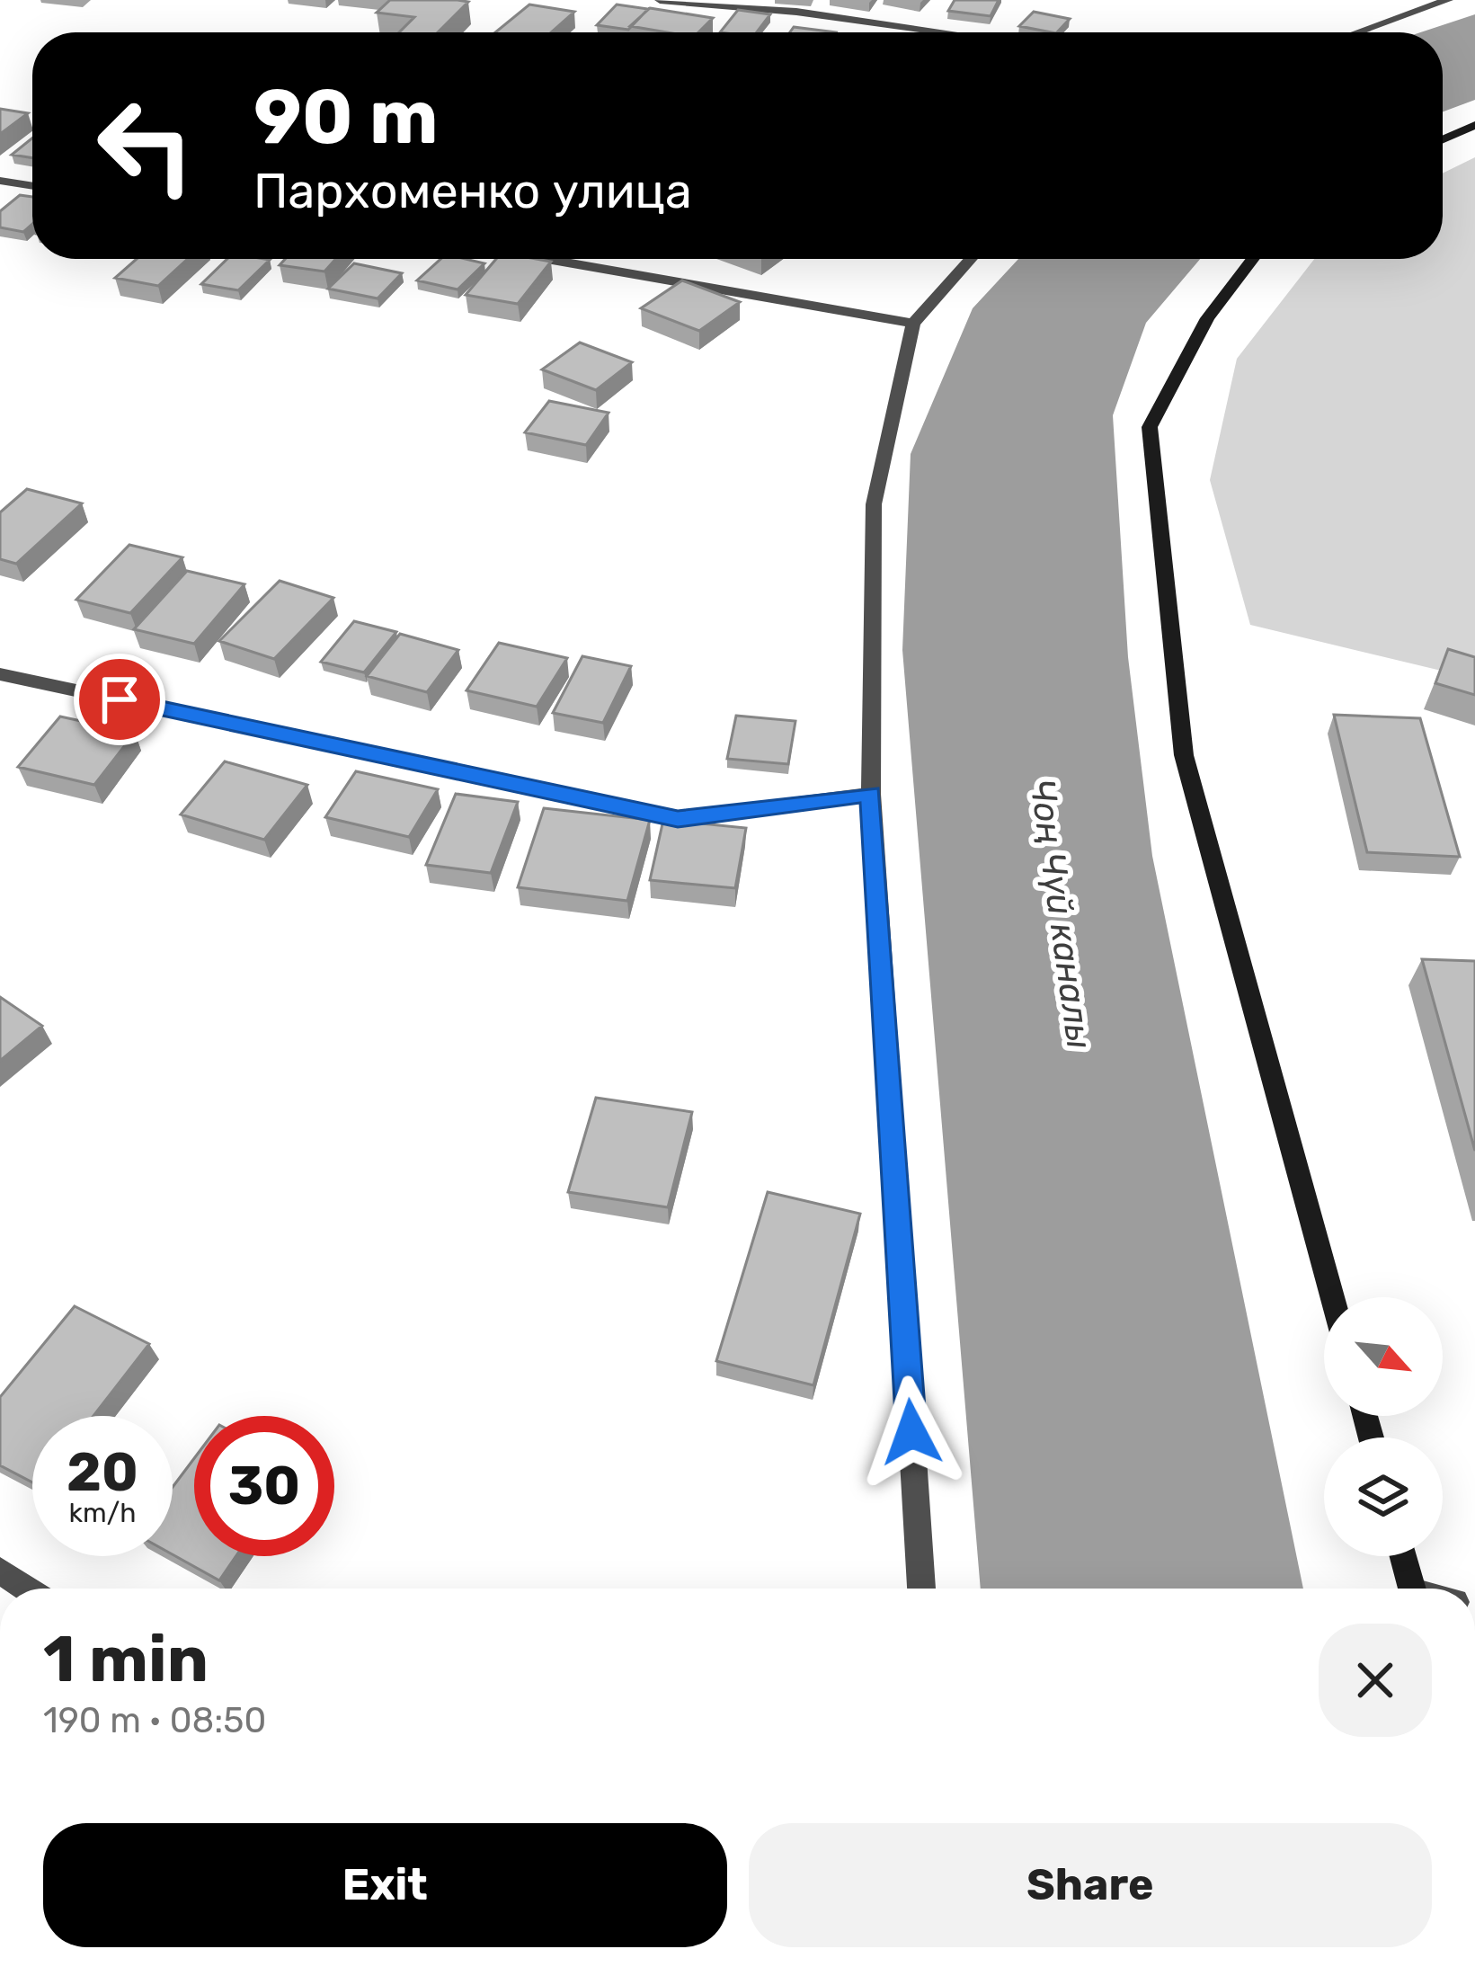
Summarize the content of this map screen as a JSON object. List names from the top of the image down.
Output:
{
  "water": ["Чоң Чүй каналы"],
  "north": "bottom right",
  "page": {
    "turn": ["90 m", "Пархоменко улица"],
    "speed": "20 km/h",
    "limit": "30",
    "heading": ["1 min", "190 m · 08:50"],
    "buttons": ["Exit", "Share"]
  }
}
